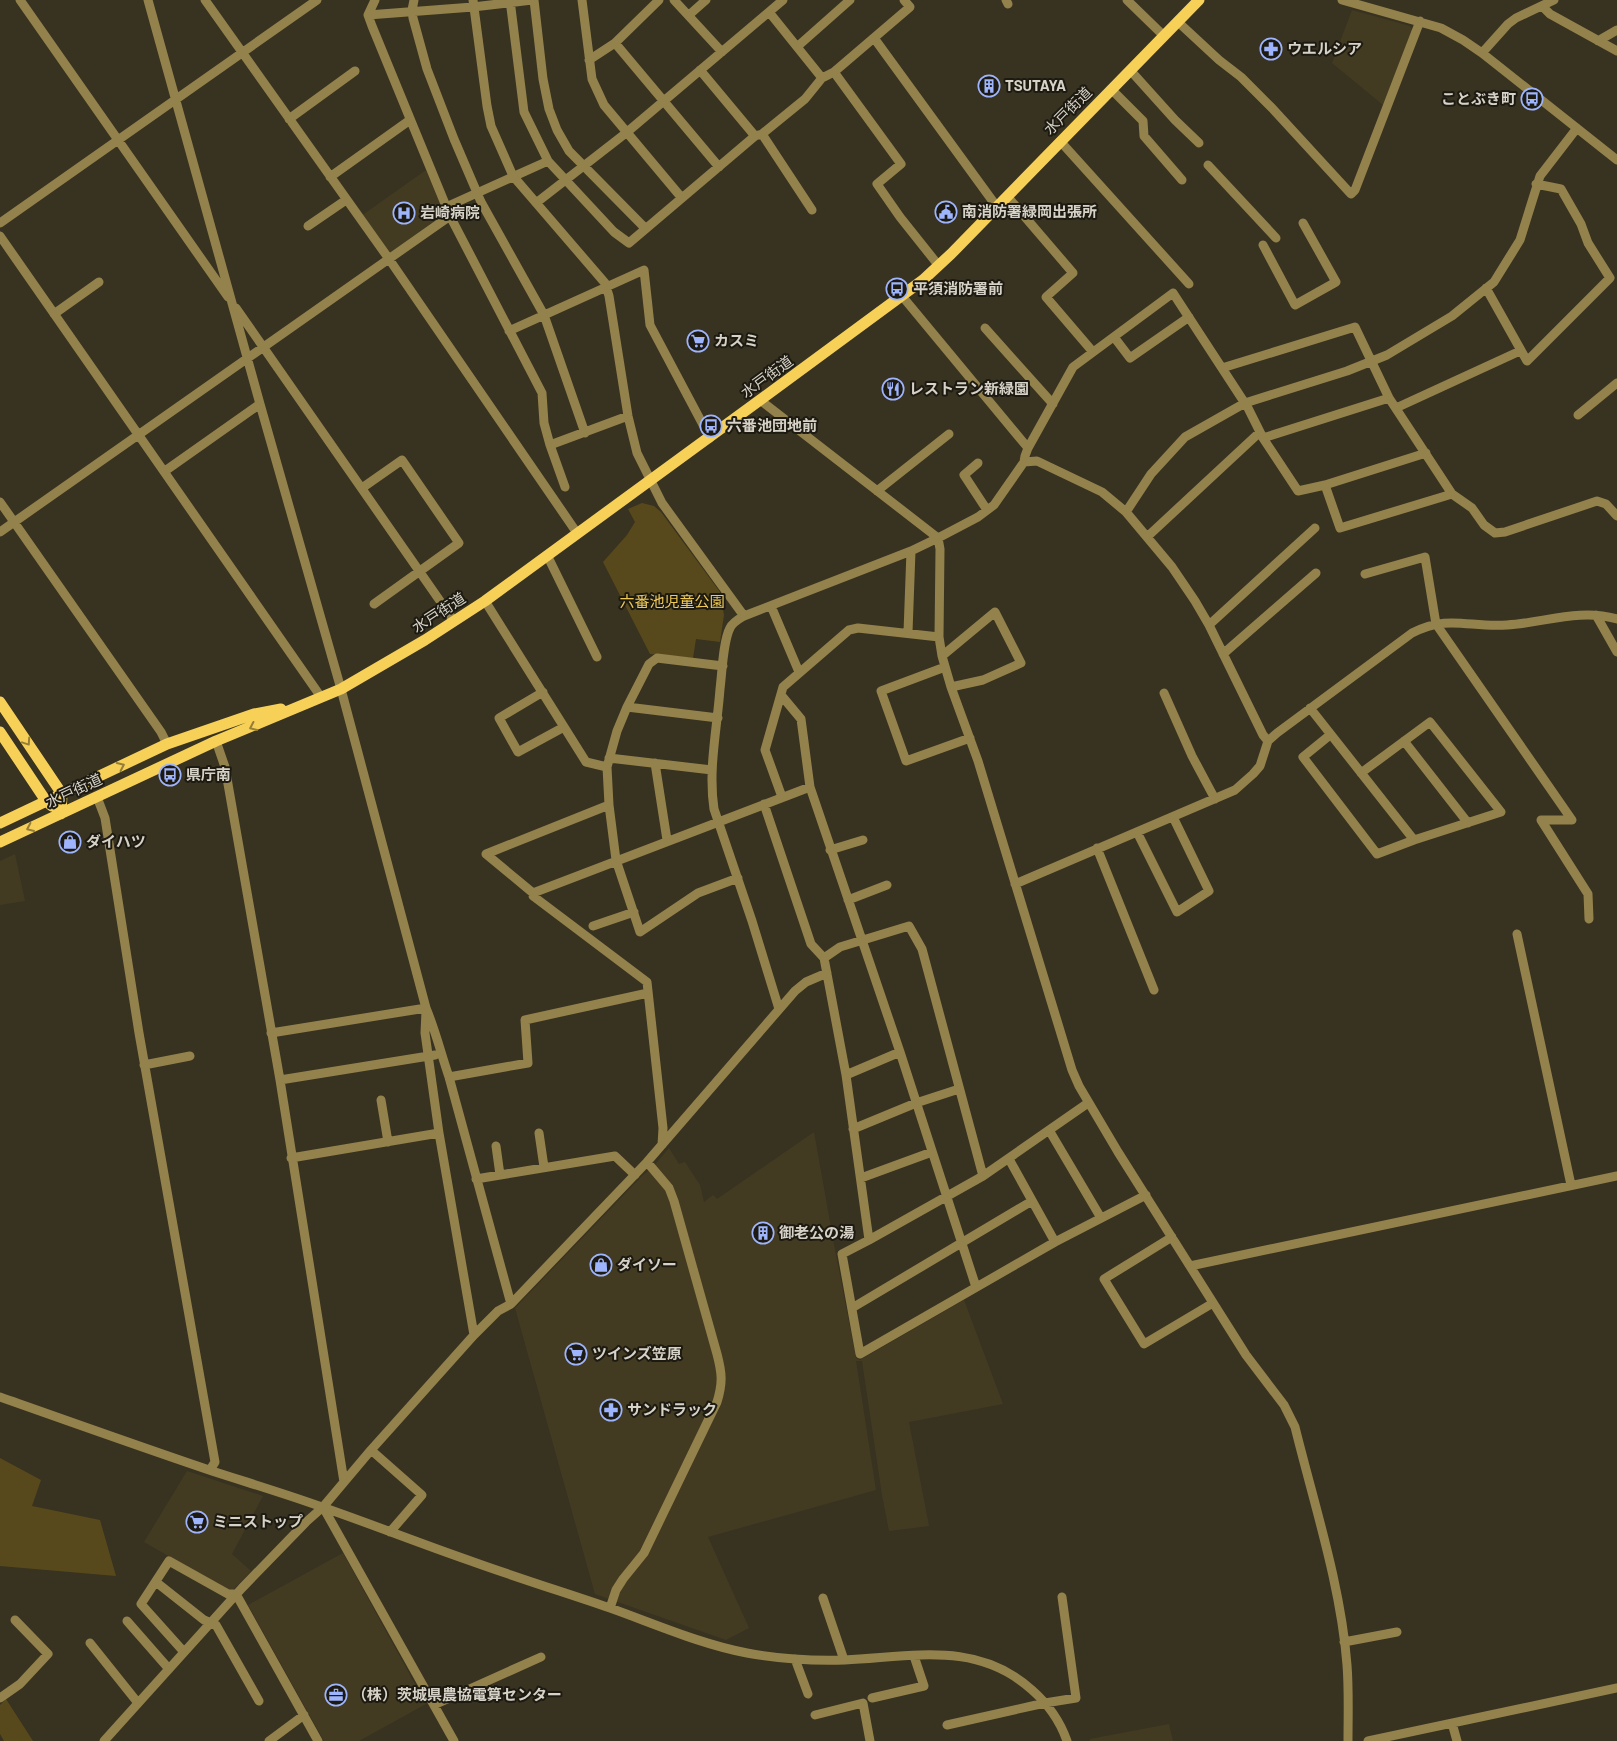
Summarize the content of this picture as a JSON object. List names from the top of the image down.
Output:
{
  "streets": {
    "main road": ["水戸街道"]
  },
  "parks": ["六番池児童公園"],
  "places": {
    "pharmacy": ["ウエルシア", "サンドラック"],
    "building": ["TSUTAYA", "御老公の湯"],
    "bus stop": [
      "ことぶき町",
      "平須消防署前",
      "六番池団地前",
      "県庁南"
    ],
    "public building": ["南消防署緑岡出張所"],
    "hospital": ["岩崎病院"],
    "supermarket": ["カスミ", "ツインズ笠原", "ミニストップ"],
    "restaurant": ["レストラン新緑園"],
    "shop": ["ダイハツ", "ダイソー"],
    "office": ["（株）茨城県農協電算センター"]
  }
}
